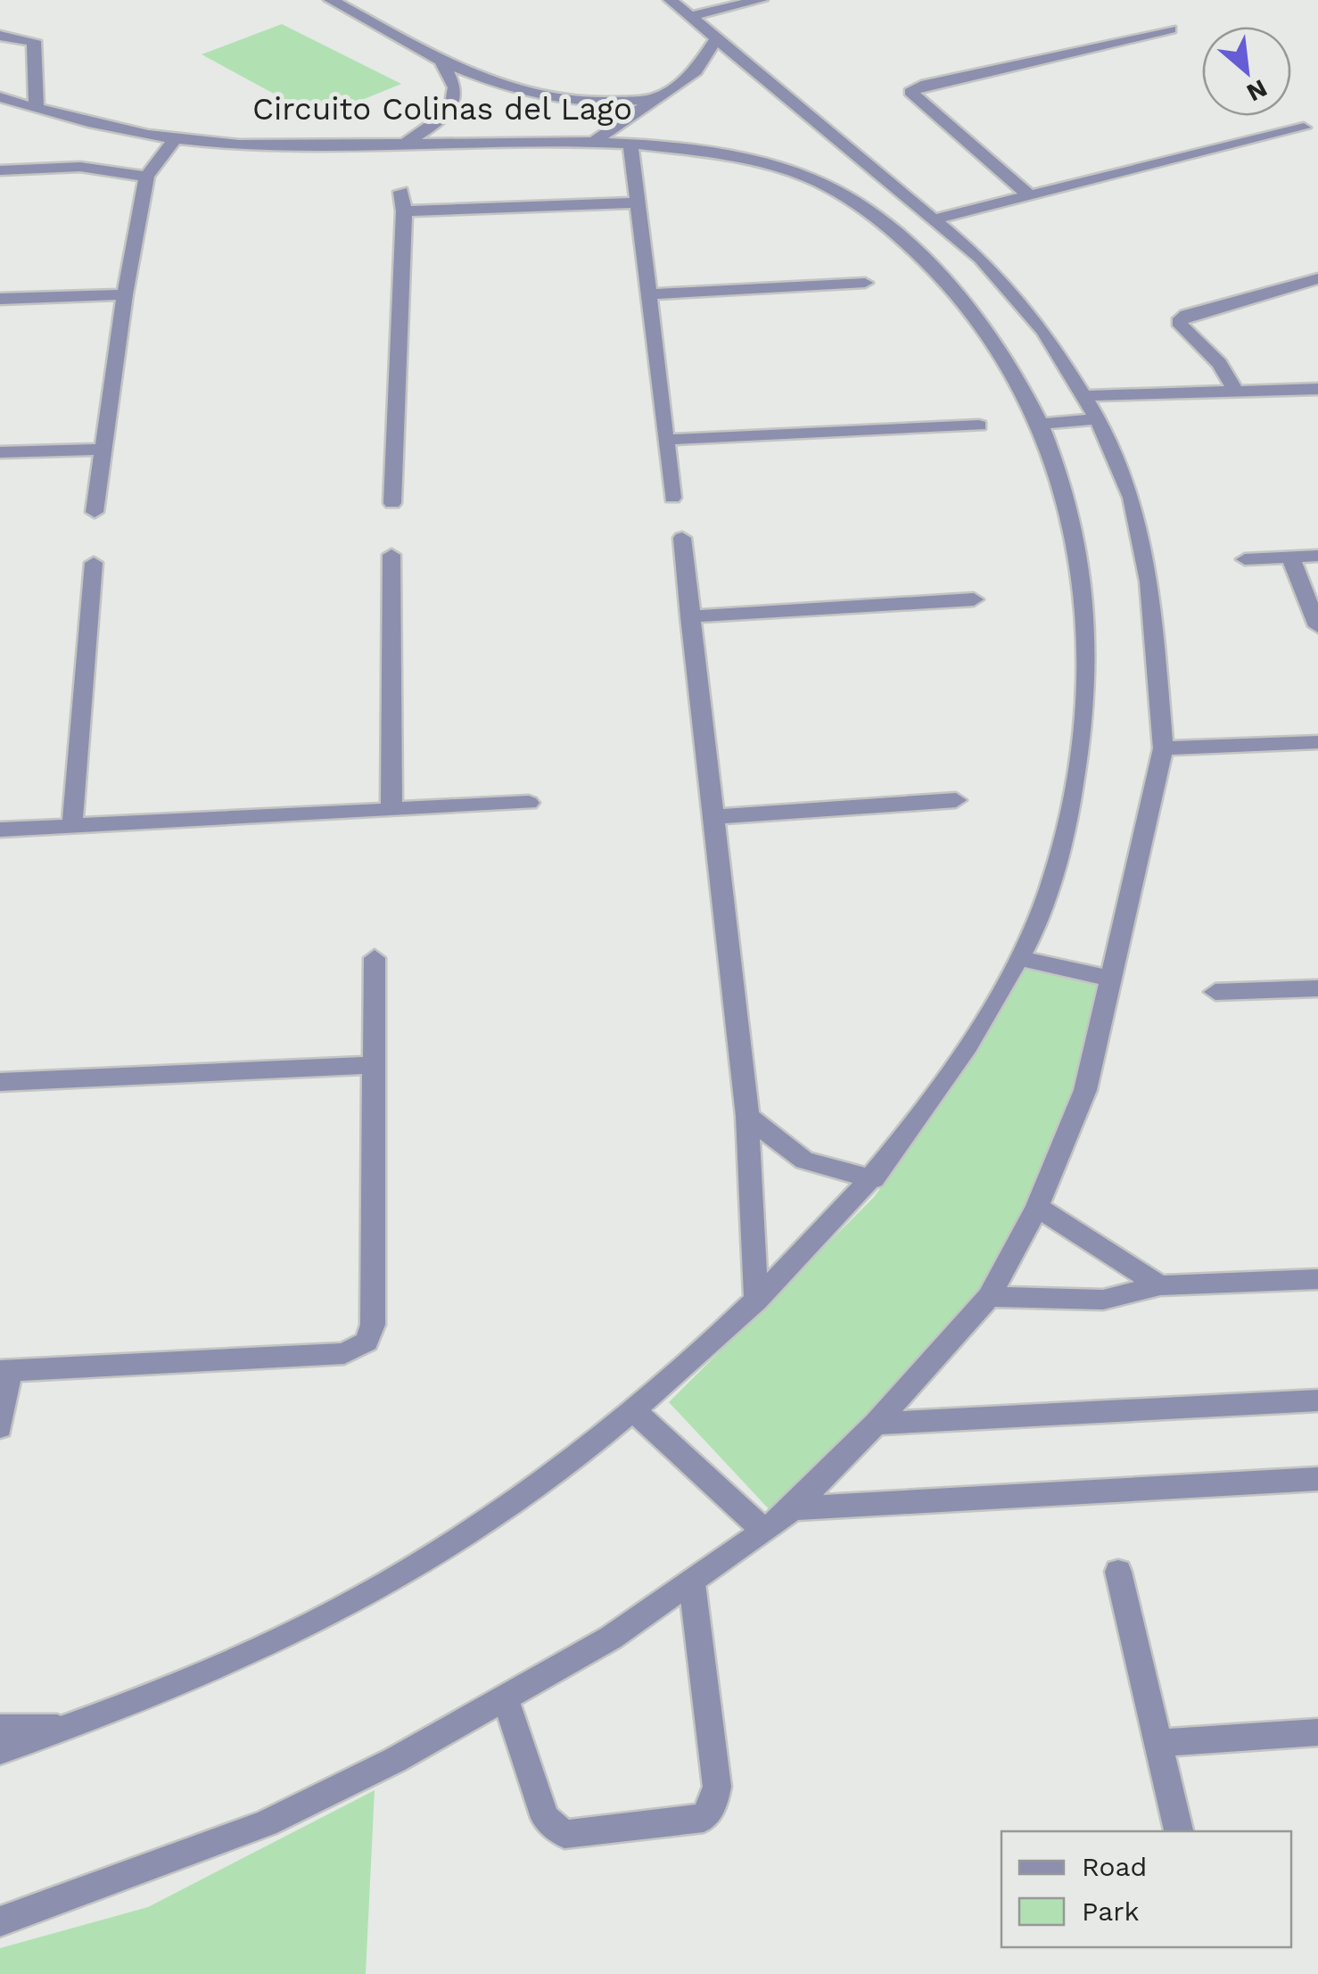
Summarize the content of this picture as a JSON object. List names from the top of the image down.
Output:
{
  "streets": {
    "street": ["Circuito Colinas del Lago"]
  },
  "legend": ["Road", "Park"],
  "north": "bottom right"
}
